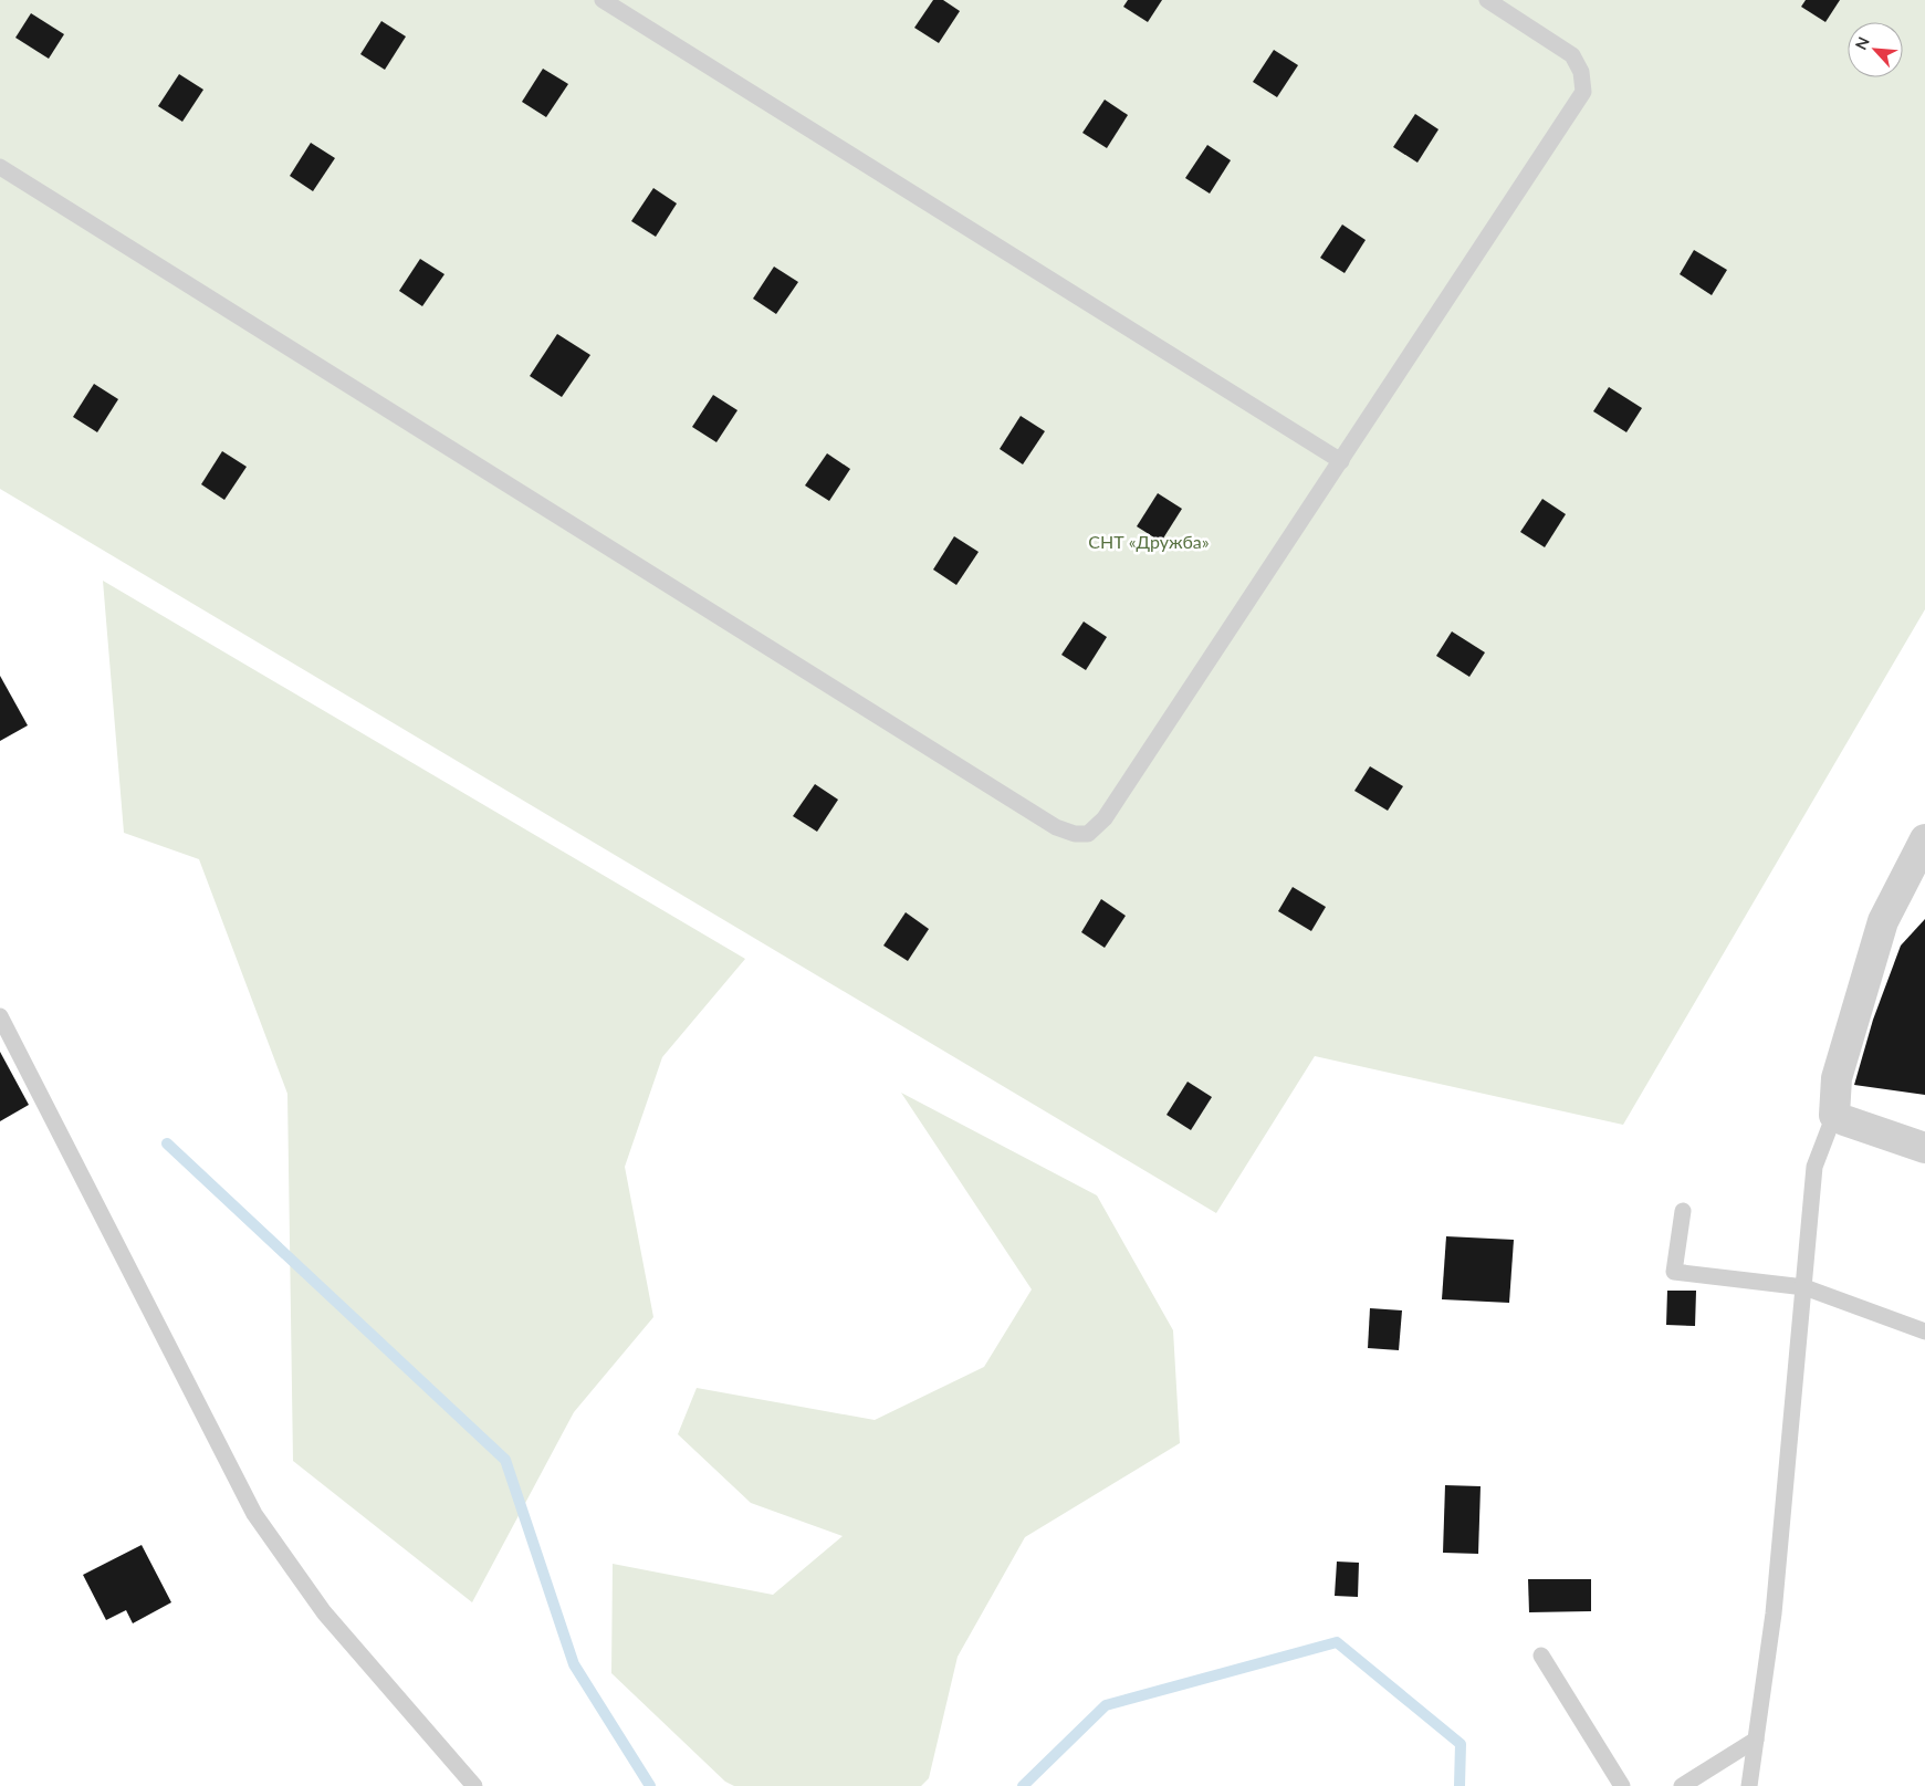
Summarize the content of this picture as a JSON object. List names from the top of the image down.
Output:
{
  "parks": ["СНТ «Дружба»"],
  "north": "top left"
}
